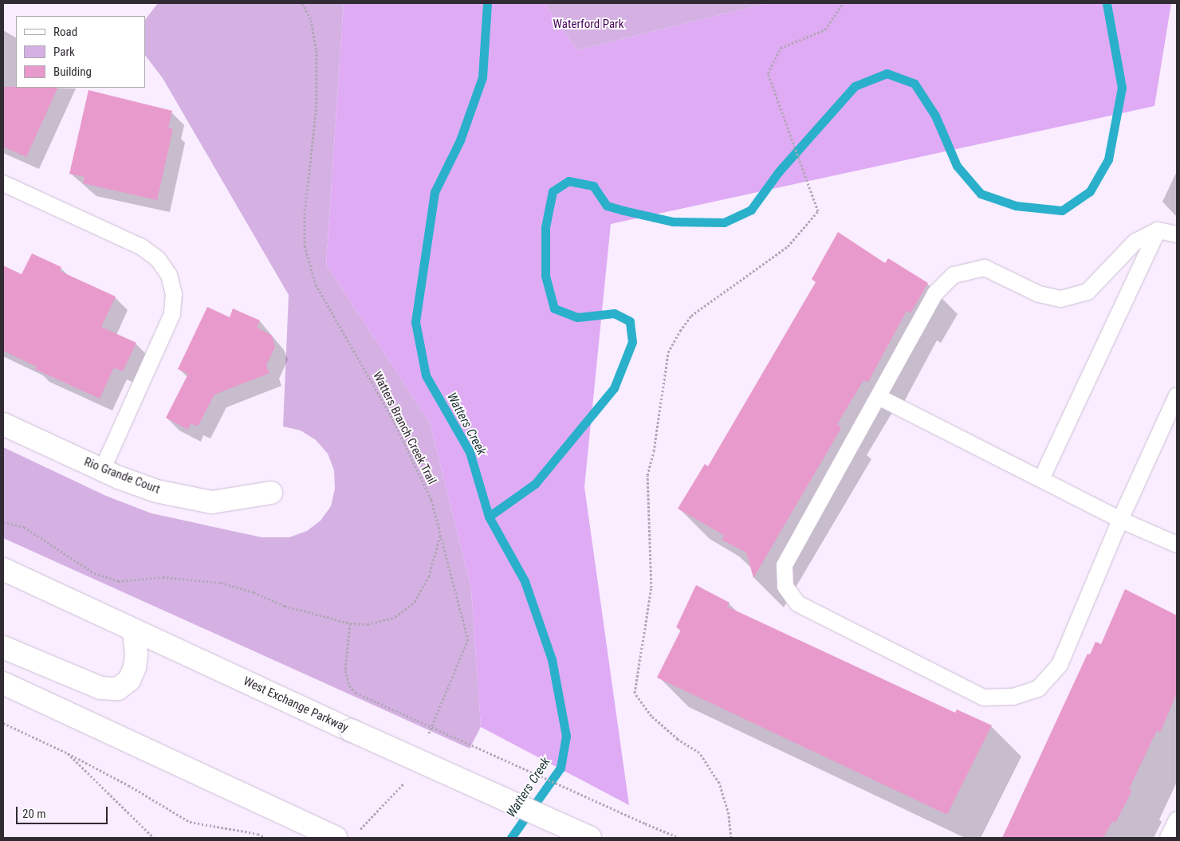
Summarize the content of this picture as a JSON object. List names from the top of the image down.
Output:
{
  "streets": {
    "main road": ["Rio Grande Court", "West Exchange Parkway"],
    "path": ["Watters Branch Creek Trail"]
  },
  "water": ["Watters Creek"],
  "parks": ["Waterford Park"],
  "legend": ["Road", "Park", "Building"],
  "scale_bar": "20 m"
}
